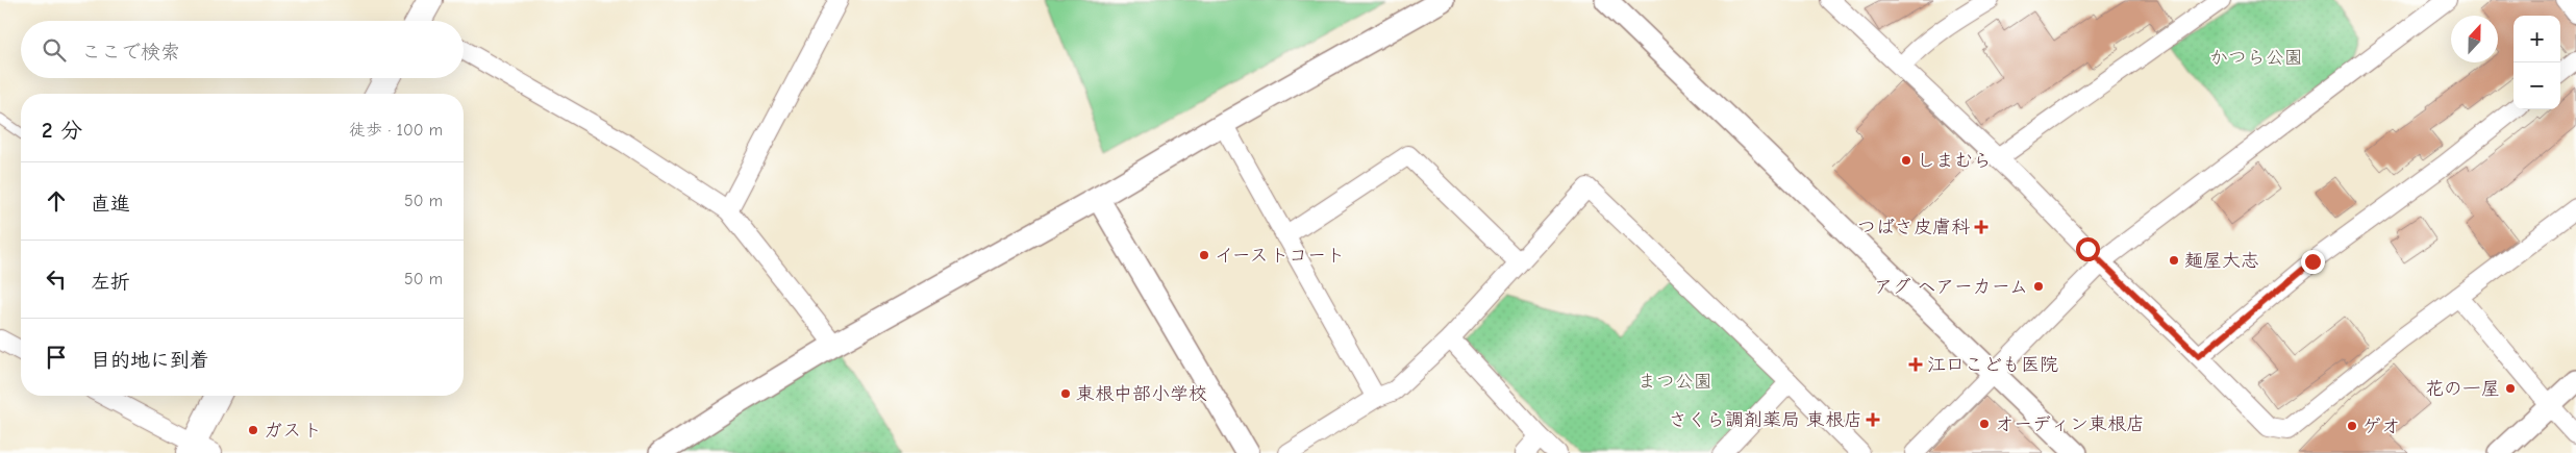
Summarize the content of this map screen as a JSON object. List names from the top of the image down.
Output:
{
  "parks": ["かつら公園", "まつ公園"],
  "places": {
    "other": [
      "しまむら",
      "イーストコート",
      "麺屋大志",
      "アグ ヘアーカーム",
      "花の一屋",
      "東根中部小学校",
      "オーディン東根店",
      "ゲオ",
      "ガスト"
    ],
    "health": ["つばさ皮膚科", "江口こども医院", "さくら調剤薬局 東根店"]
  },
  "north": "top",
  "page": {
    "map_buttons": ["+", "−"],
    "search": "ここで検索",
    "heading": ["2 分", "徒歩 · 100 m"],
    "list": [
      ["直進", "50 m"],
      ["左折", "50 m"],
      "目的地に到着"
    ]
  }
}
